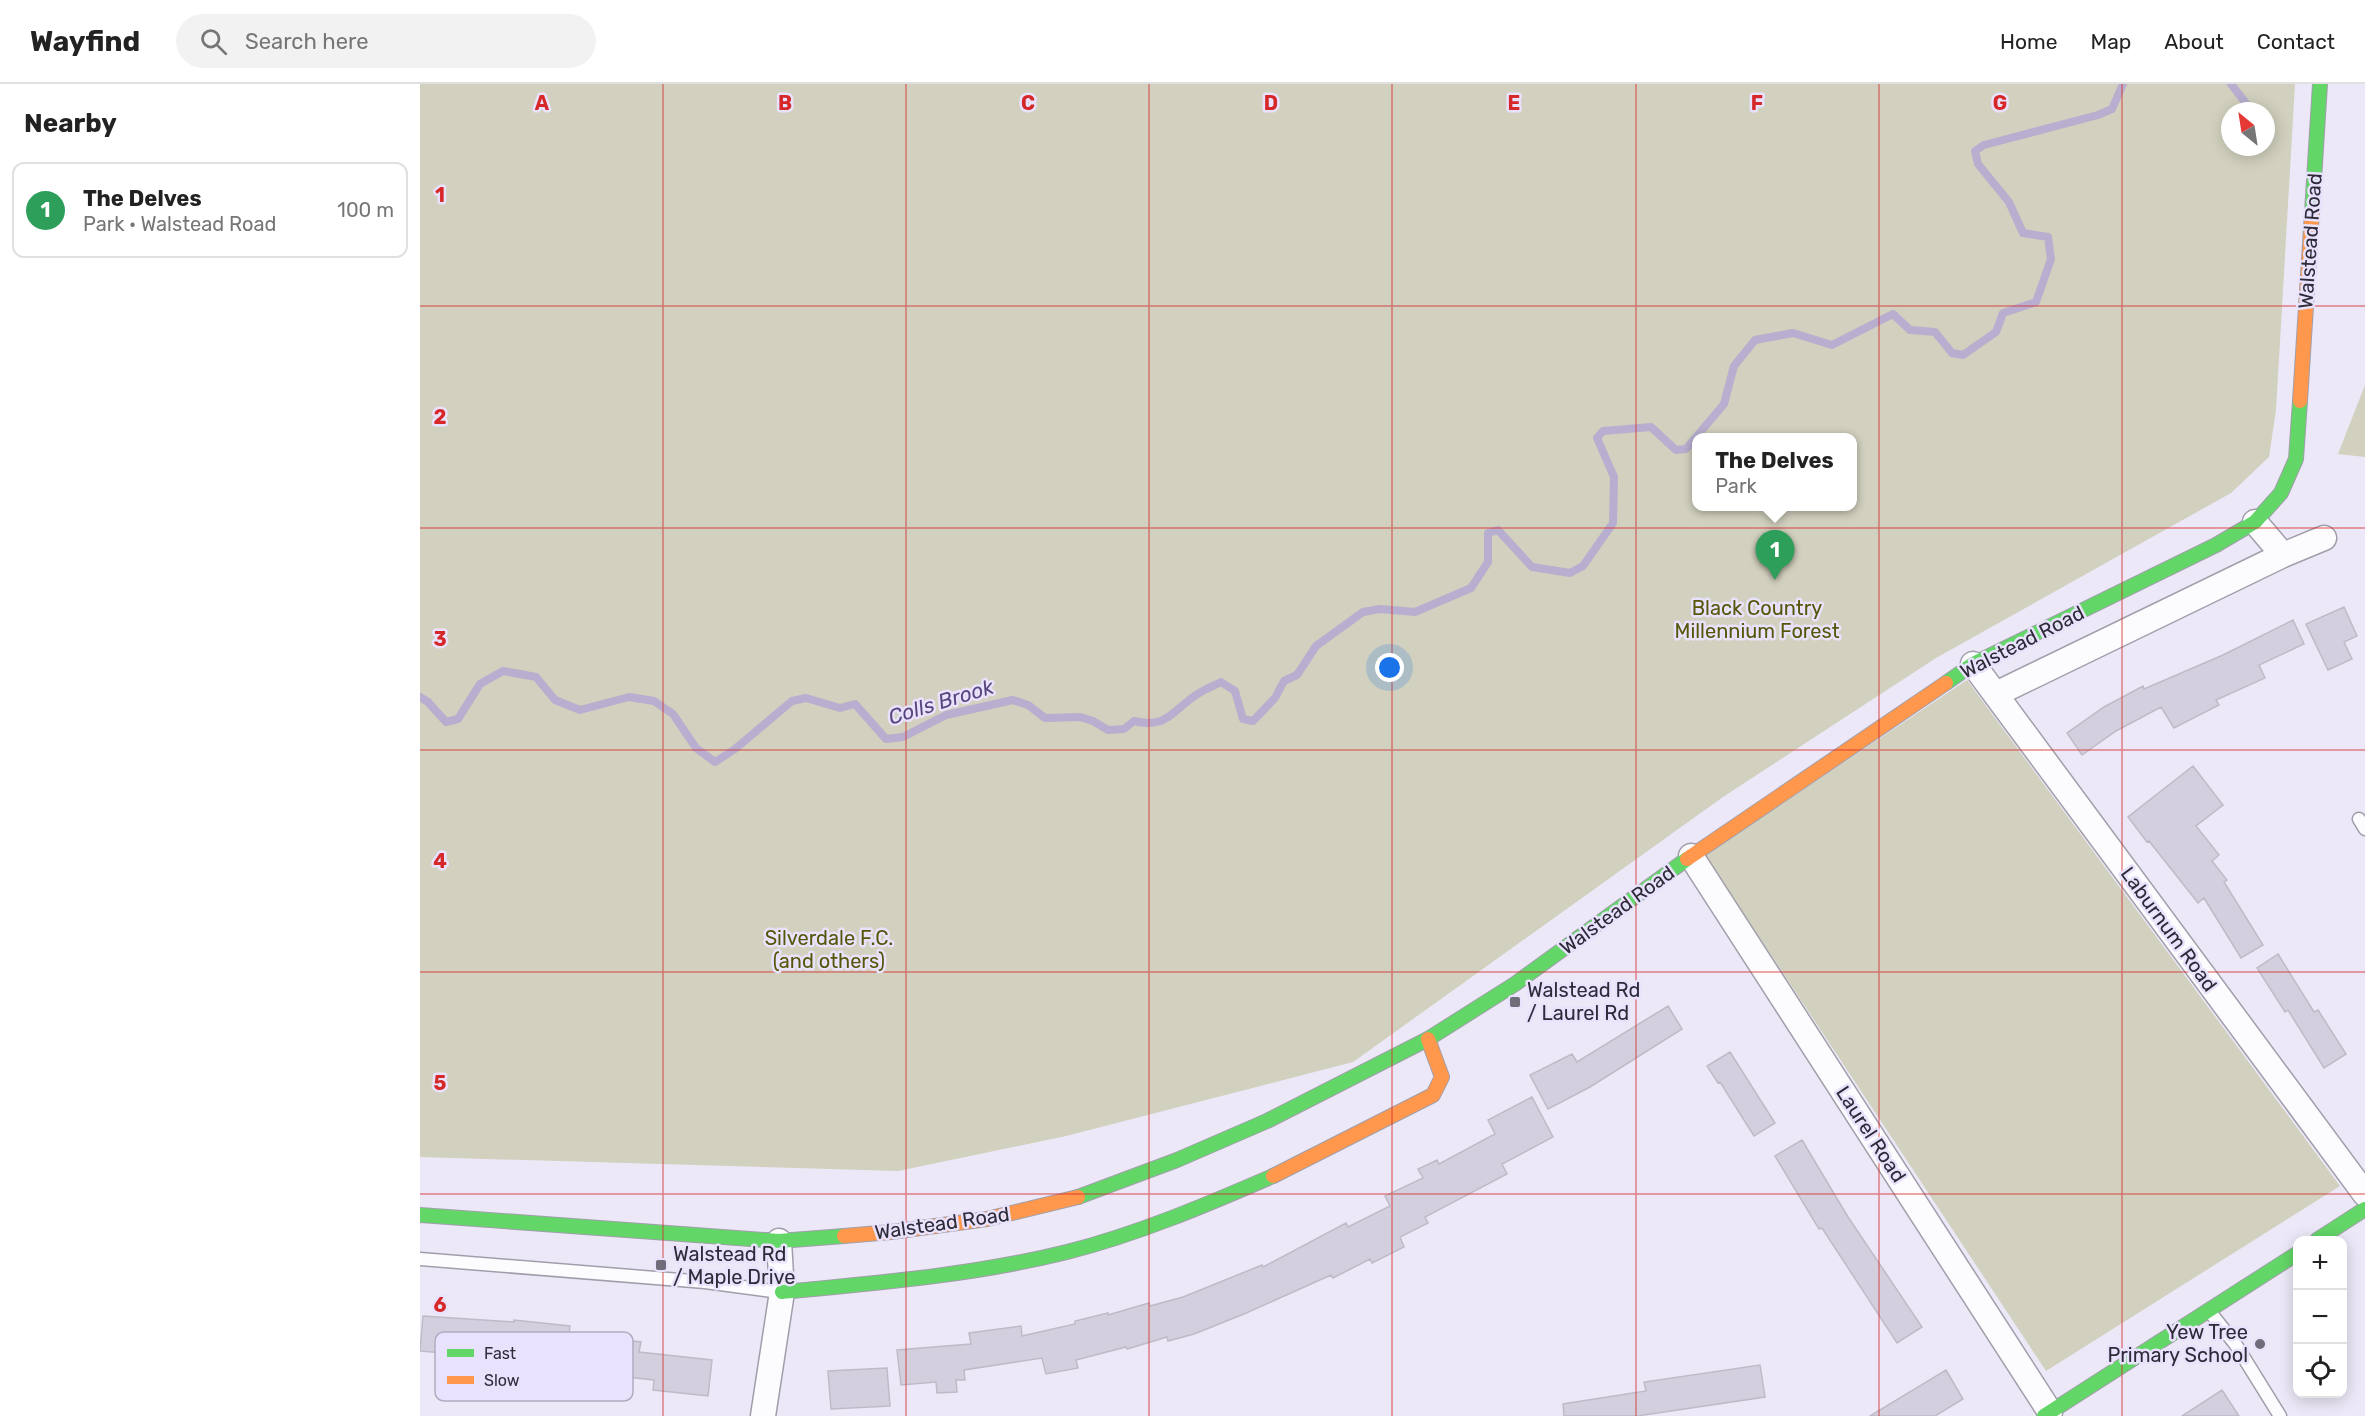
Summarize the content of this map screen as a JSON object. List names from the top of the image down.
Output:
{
  "streets": {
    "street": ["Walstead Road", "Laburnum Road", "Laurel Road"]
  },
  "crossings": [
    ["Walstead Road", "Laburnum Road"],
    ["Walstead Road", "Laurel Road"]
  ],
  "water": ["Colls Brook"],
  "parks": ["Black Country Millennium Forest", "Silverdale F.C. (and others)"],
  "places": {
    "transit": ["Walstead Rd / Laurel Rd", "Walstead Rd / Maple Drive"],
    "other": ["Yew Tree Primary School"]
  },
  "legend": ["Fast", "Slow"],
  "north": "top left",
  "page": {
    "header": "Wayfind",
    "search": "Search here",
    "nav": [
      "Home",
      "Map",
      "About",
      "Contact"
    ],
    "heading": "Nearby",
    "list": [
      {
        "mark": "1",
        "name": "The Delves",
        "note": "Park · Walstead Road",
        "value": "100 m"
      }
    ],
    "popup": ["The Delves", "Park"],
    "pins": "1",
    "map_buttons": ["+", "−"]
  },
  "grid": {
    "columns": [
      "A",
      "B",
      "C",
      "D",
      "E",
      "F",
      "G"
    ],
    "rows": [
      "1",
      "2",
      "3",
      "4",
      "5",
      "6"
    ]
  }
}
